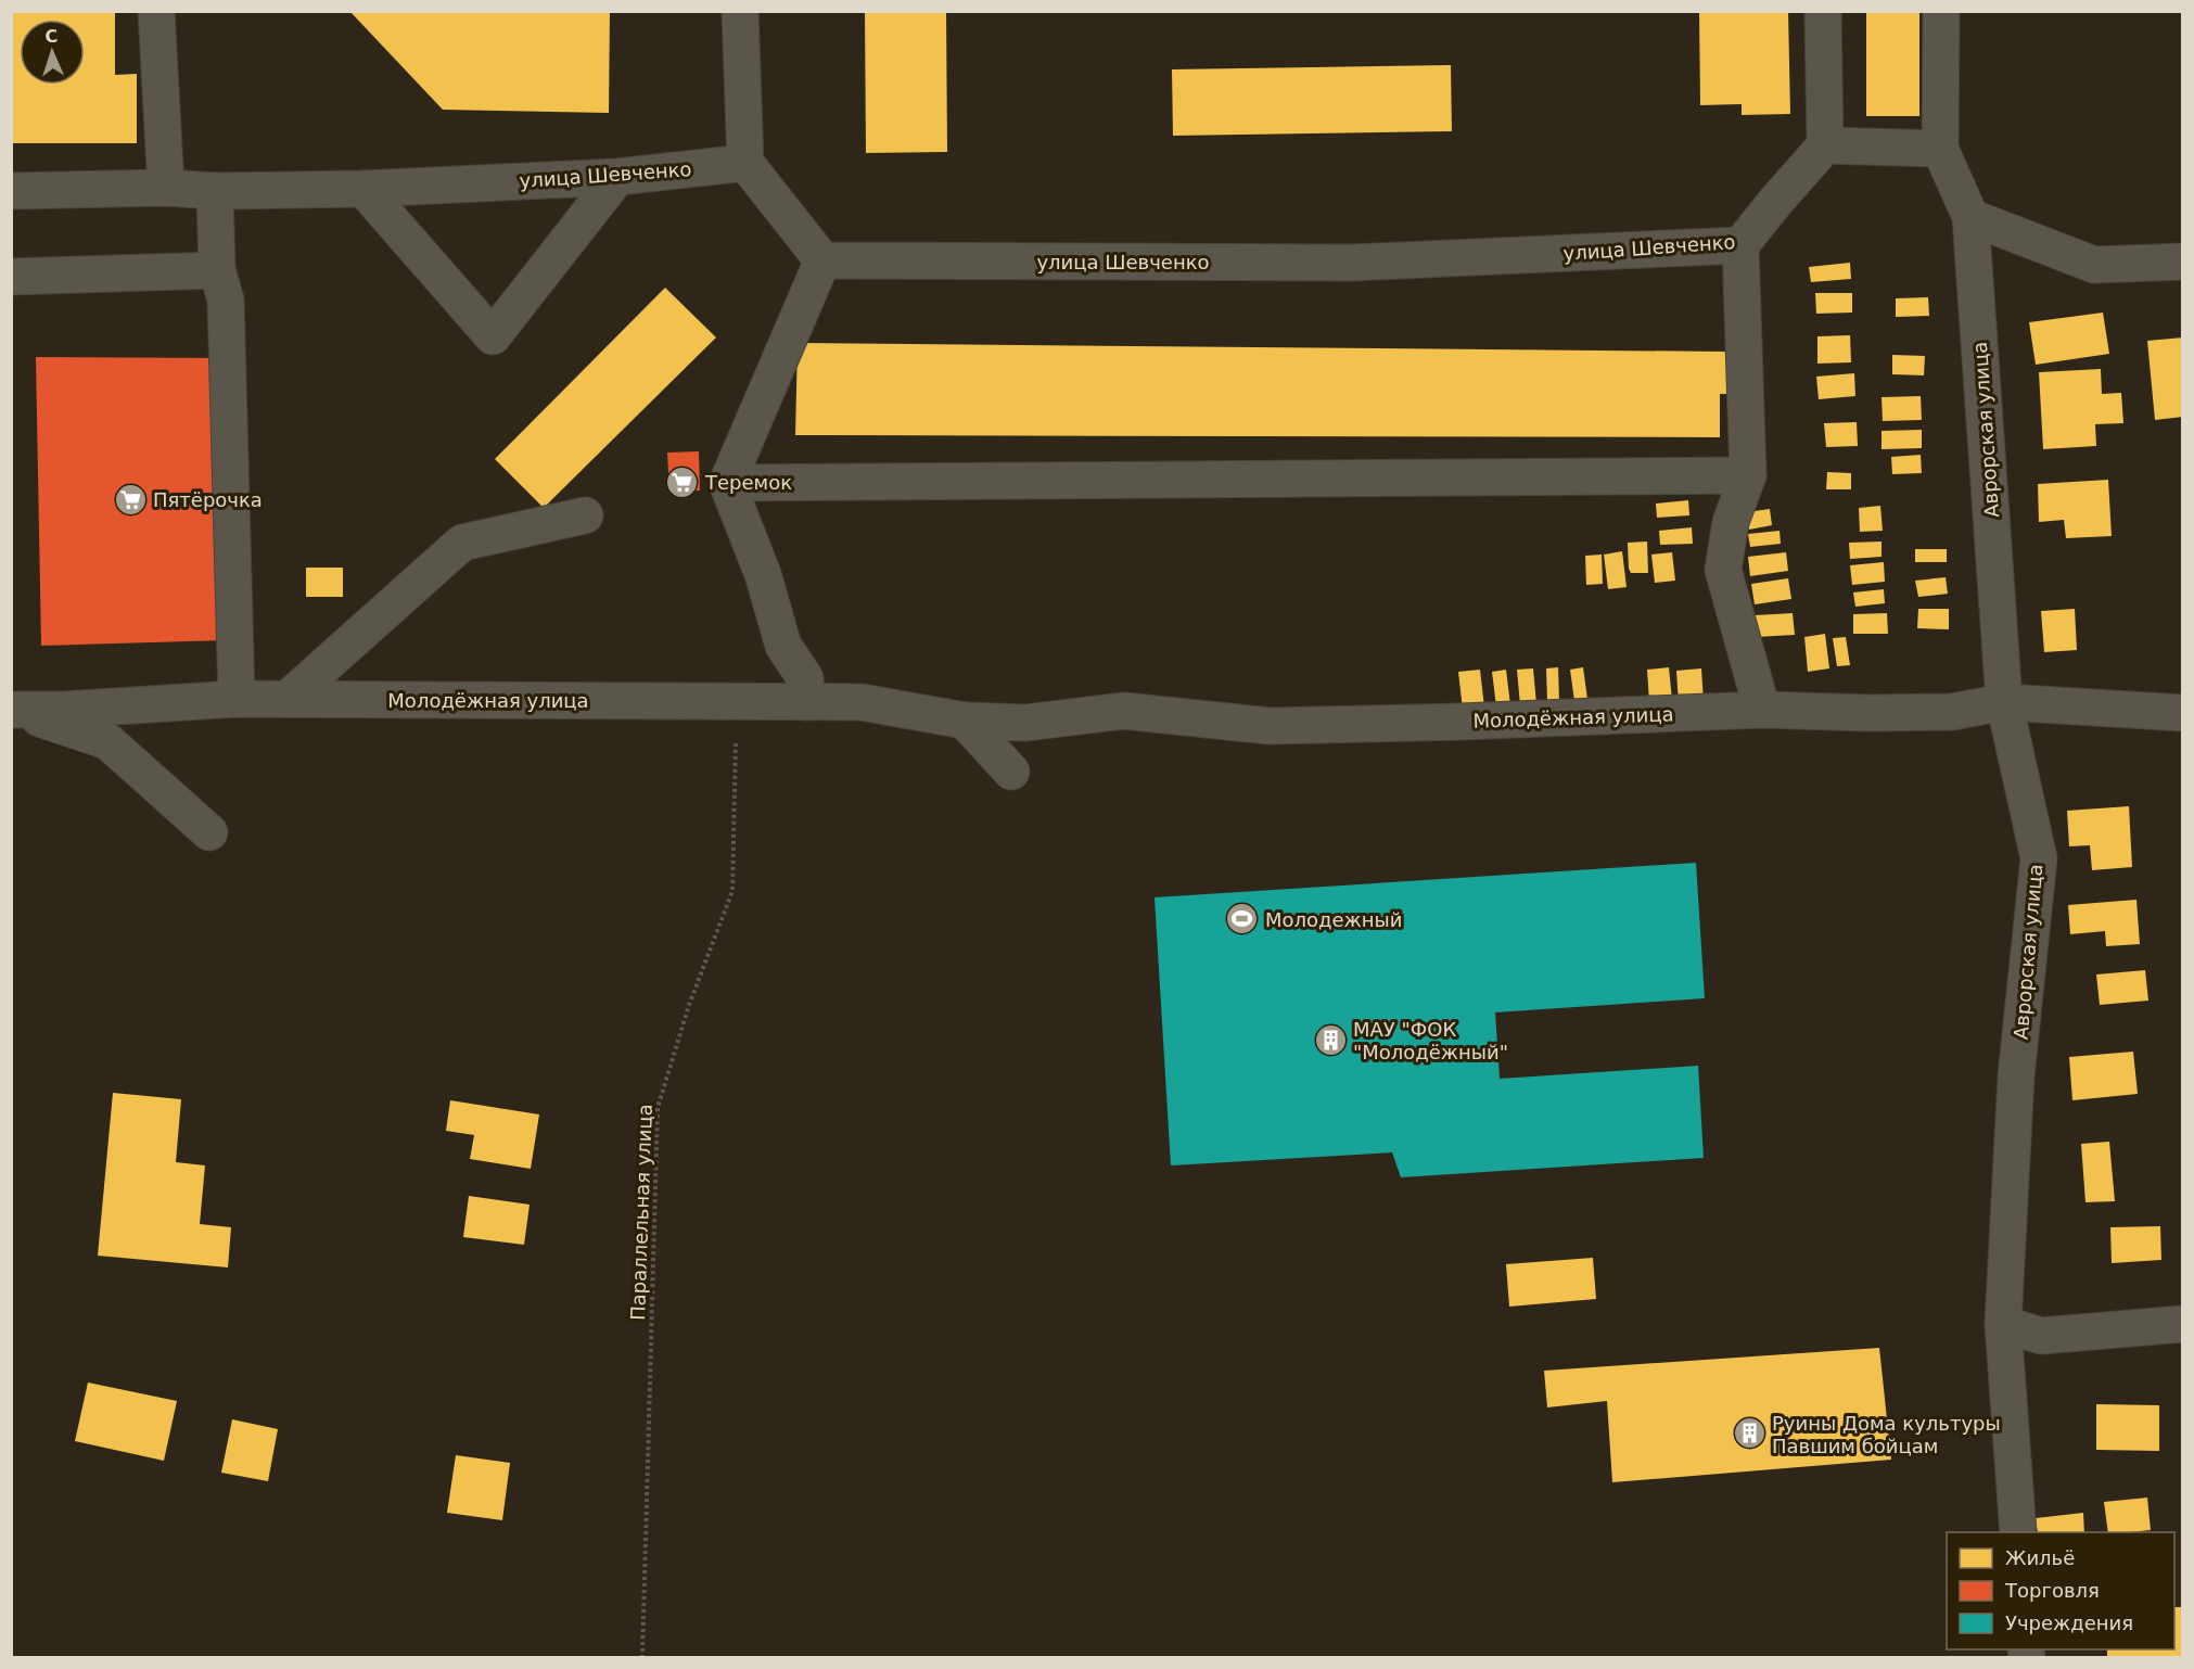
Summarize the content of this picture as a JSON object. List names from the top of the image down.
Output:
{
  "streets": {
    "street": ["улица Шевченко", "Аврорская улица", "Молодёжная улица"],
    "path": ["Параллельная улица"]
  },
  "crossings": [
    ["Аврорская улица", "Молодёжная улица"],
    ["Молодёжная улица", "Параллельная улица"]
  ],
  "places": {
    "supermarket": ["Теремок", "Пятёрочка"],
    "sports": ["Молодежный"],
    "building": ["МАУ \"ФОК \"Молодёжный\"", "Руины Дома культуры Павшим бойцам"]
  },
  "legend": ["Жильё", "Торговля", "Учреждения"],
  "north": "top"
}
